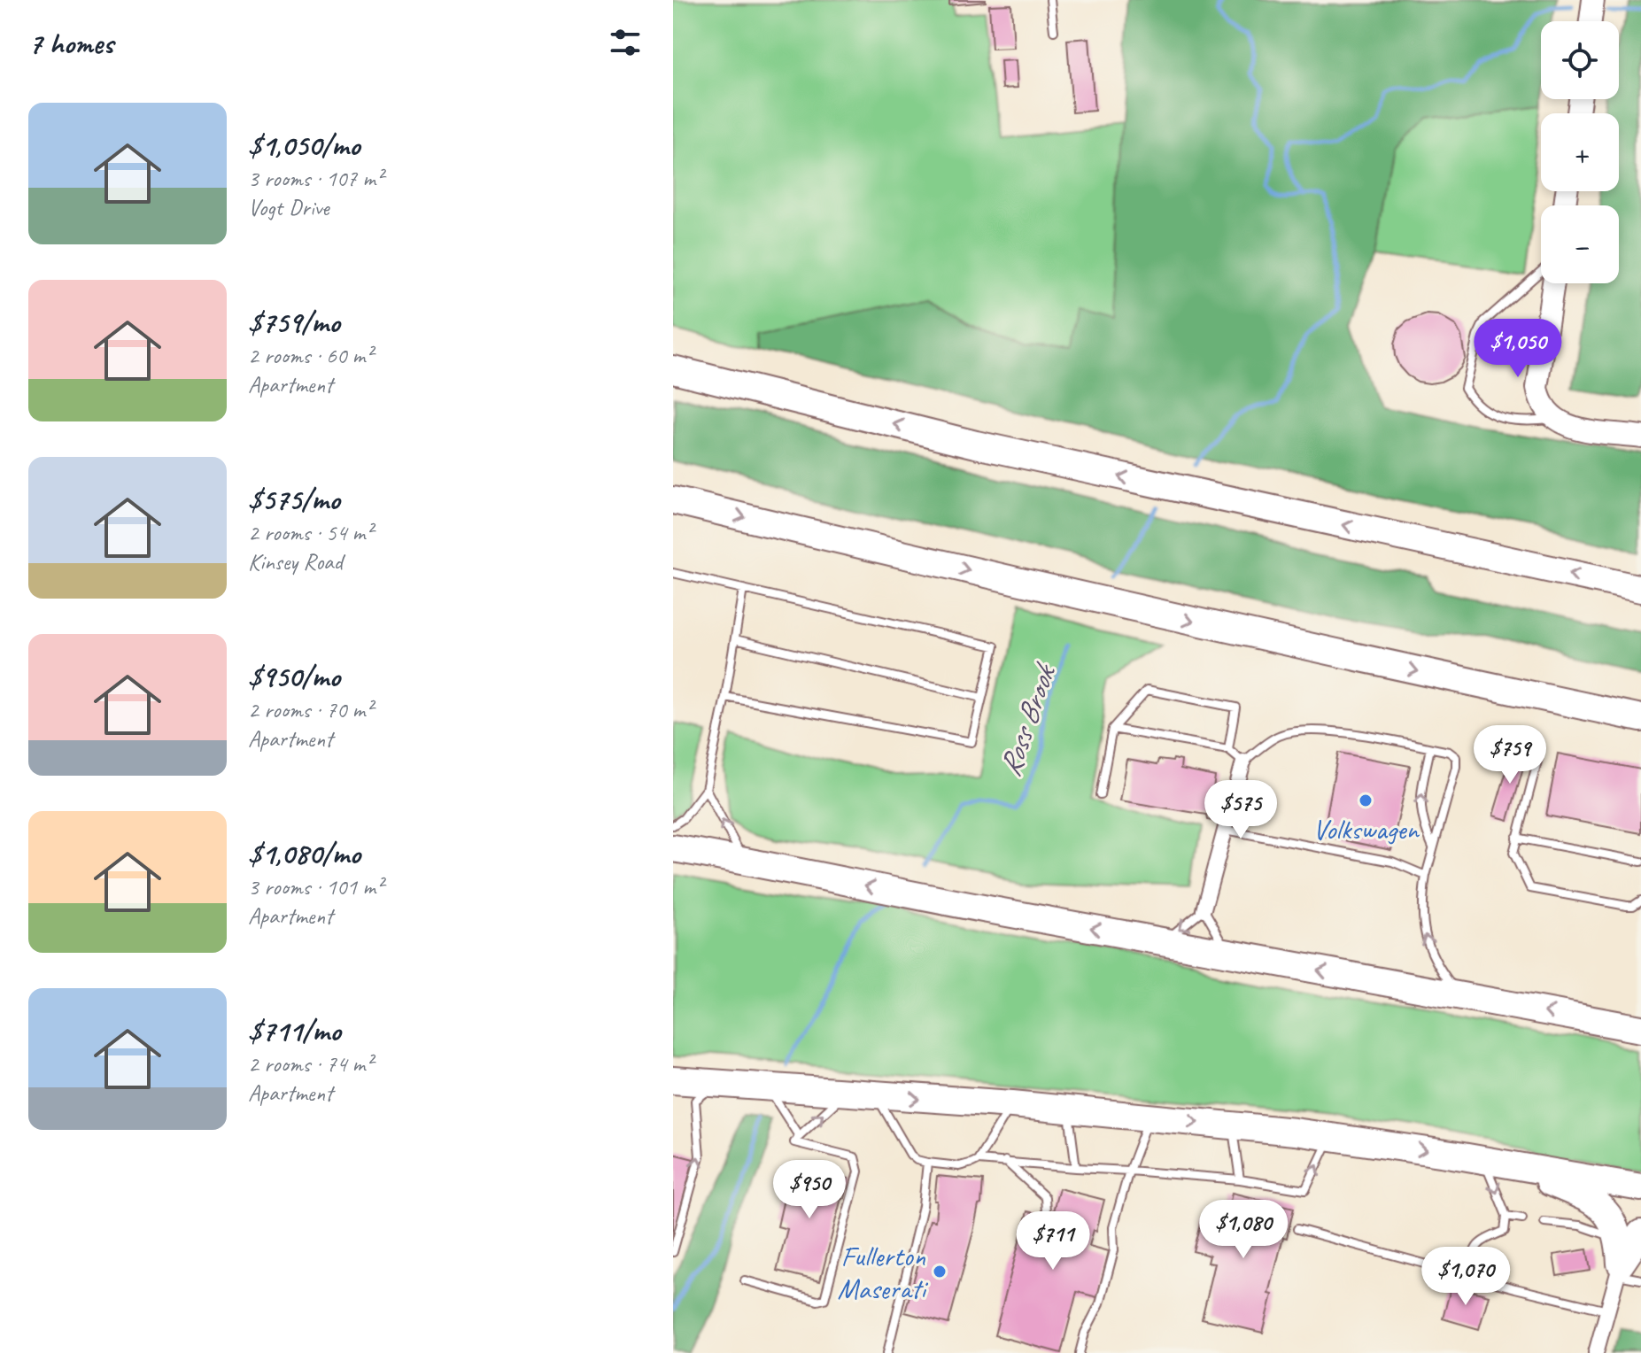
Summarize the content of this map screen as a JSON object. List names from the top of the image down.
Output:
{
  "water": ["Ross Brook"],
  "places": ["Volkswagen", "Fullerton Maserati"],
  "page": {
    "heading": "7 homes",
    "map_buttons": ["+", "−"],
    "list": [
      {
        "name": "$1,050/mo",
        "note": "3 rooms · 107 m² · Vogt Drive"
      },
      {
        "name": "$759/mo",
        "note": "2 rooms · 60 m² · Apartment"
      },
      {
        "name": "$575/mo",
        "note": "2 rooms · 54 m² · Kinsey Road"
      },
      {
        "name": "$950/mo",
        "note": "2 rooms · 70 m² · Apartment"
      },
      {
        "name": "$1,080/mo",
        "note": "3 rooms · 101 m² · Apartment"
      },
      {
        "name": "$711/mo",
        "note": "2 rooms · 74 m² · Apartment"
      }
    ],
    "price": [
      "$1,050",
      "$759",
      "$575",
      "$950",
      "$1,080",
      "$711",
      "$1,070"
    ]
  }
}
